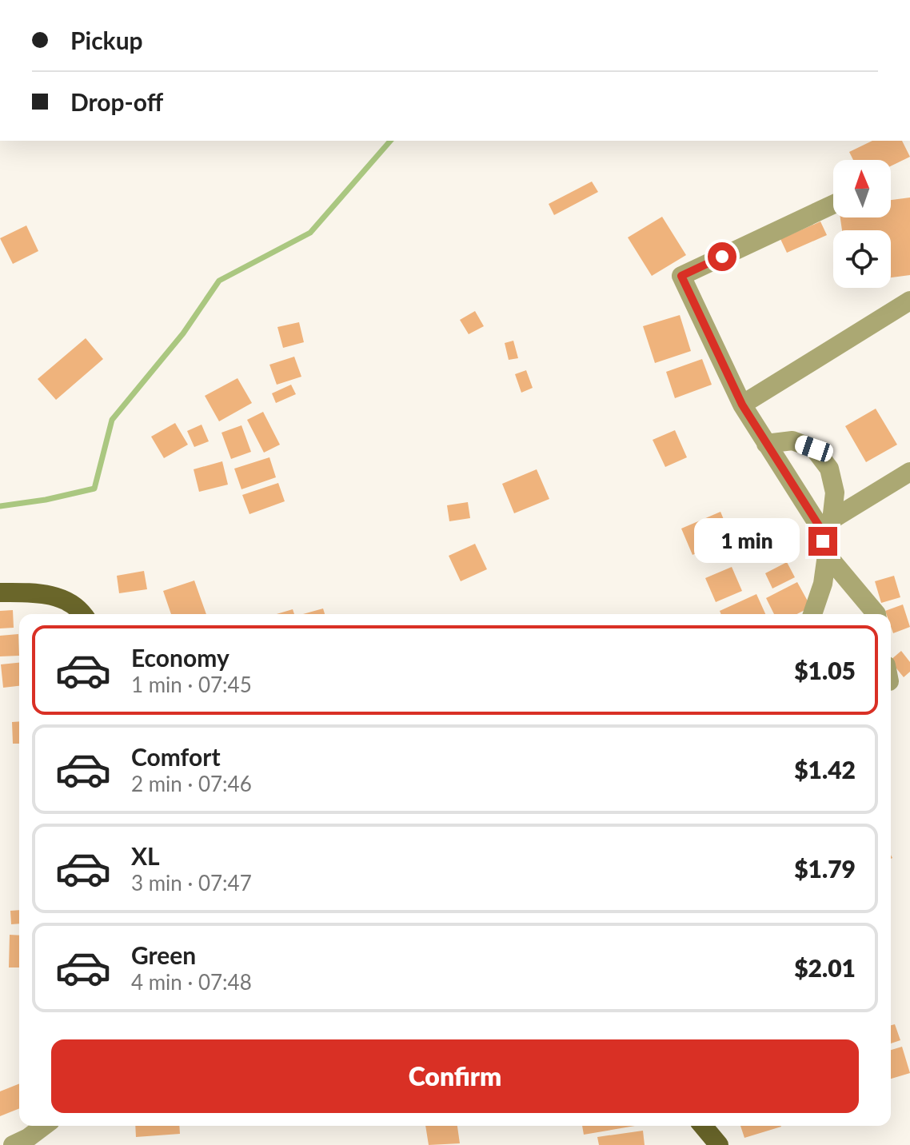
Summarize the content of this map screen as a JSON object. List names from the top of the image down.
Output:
{
  "north": "top",
  "page": {
    "banner": ["Pickup", "Drop-off"],
    "bubble": "1 min",
    "list": [
      {
        "name": "Economy",
        "note": "1 min · 07:45",
        "value": "$1.05"
      },
      {
        "name": "Comfort",
        "note": "2 min · 07:46",
        "value": "$1.42"
      },
      {
        "name": "XL",
        "note": "3 min · 07:47",
        "value": "$1.79"
      },
      {
        "name": "Green",
        "note": "4 min · 07:48",
        "value": "$2.01"
      }
    ],
    "buttons": "Confirm"
  }
}
